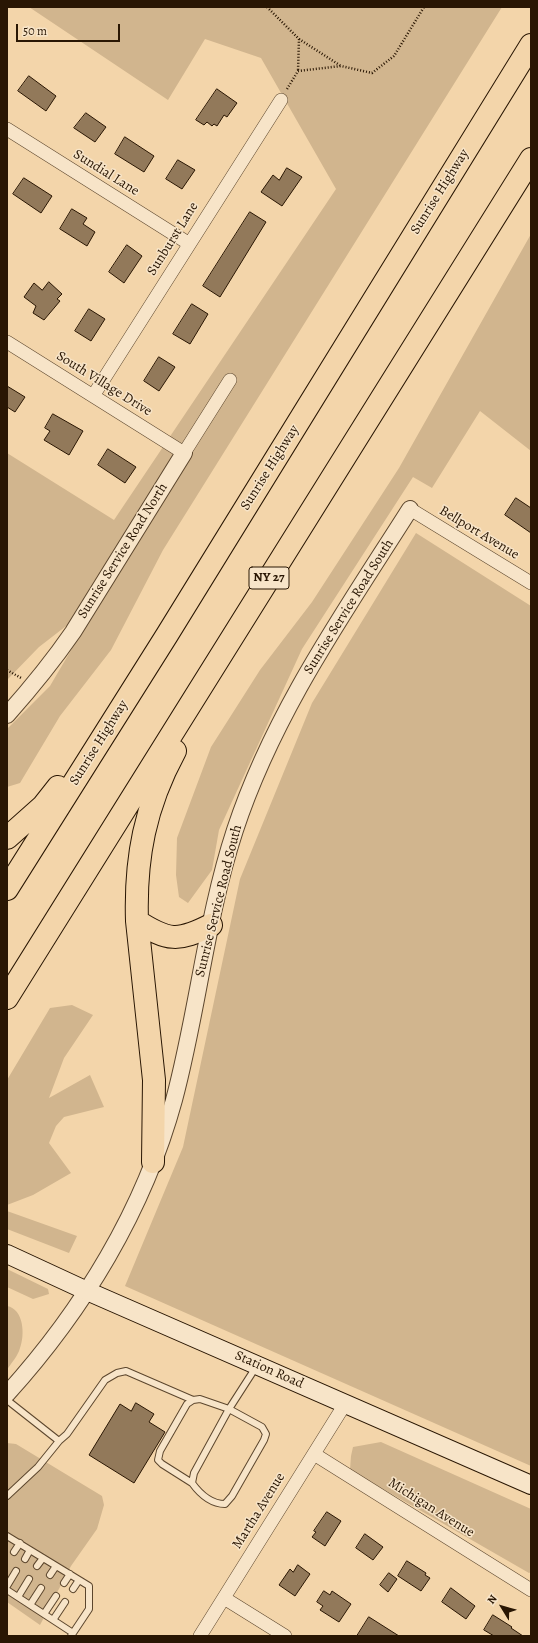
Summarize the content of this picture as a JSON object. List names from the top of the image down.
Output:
{
  "streets": {
    "highway": ["Sunrise Highway", "NY 27"],
    "main road": ["Station Road"],
    "street": [
      "Sundial Lane",
      "Sunburst Lane",
      "South Village Drive",
      "Bellport Avenue",
      "Sunrise Service Road North",
      "Sunrise Service Road South",
      "Michigan Avenue",
      "Martha Avenue"
    ]
  },
  "crossings": [
    ["Sundial Lane", "Sunburst Lane"],
    ["Sunburst Lane", "South Village Drive"],
    ["South Village Drive", "Sunrise Service Road North"],
    ["Bellport Avenue", "Sunrise Service Road South"],
    ["Sunrise Service Road South", "Station Road"],
    ["Station Road", "Martha Avenue"],
    ["Michigan Avenue", "Martha Avenue"]
  ],
  "scale_bar": "50 m",
  "north": "top left"
}
